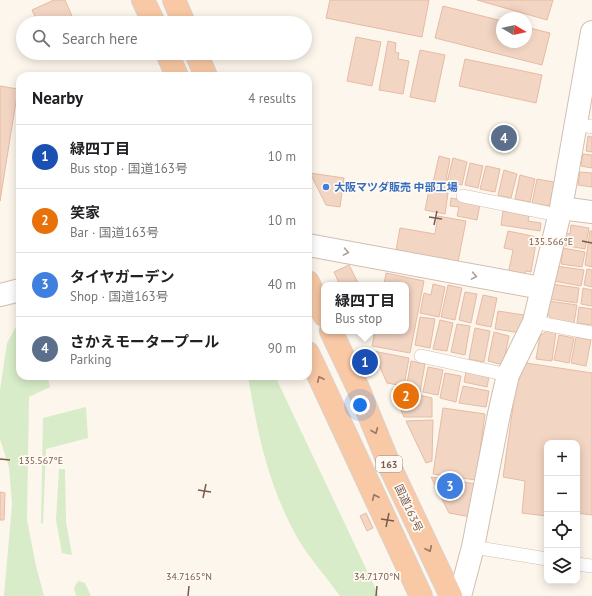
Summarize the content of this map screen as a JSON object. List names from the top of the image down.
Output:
{
  "streets": {
    "highway": ["163", "国道163号"]
  },
  "places": ["大阪マツダ販売 中部工場"],
  "north": "right",
  "page": {
    "search": "Search here",
    "heading": ["Nearby", "4 results"],
    "pins": [
      "4",
      "1",
      "2",
      "3"
    ],
    "list": [
      {
        "mark": "1",
        "name": "緑四丁目",
        "note": "Bus stop · 国道163号",
        "value": "10 m"
      },
      {
        "mark": "2",
        "name": "笑家",
        "note": "Bar · 国道163号",
        "value": "10 m"
      },
      {
        "mark": "3",
        "name": "タイヤガーデン",
        "note": "Shop · 国道163号",
        "value": "40 m"
      },
      {
        "mark": "4",
        "name": "さかえモータープール",
        "note": "Parking",
        "value": "90 m"
      }
    ],
    "popup": ["緑四丁目", "Bus stop"],
    "map_buttons": ["+", "−"]
  },
  "coordinates": [
    "135.566°E",
    "135.567°E",
    "34.7165°N",
    "34.7170°N"
  ]
}
